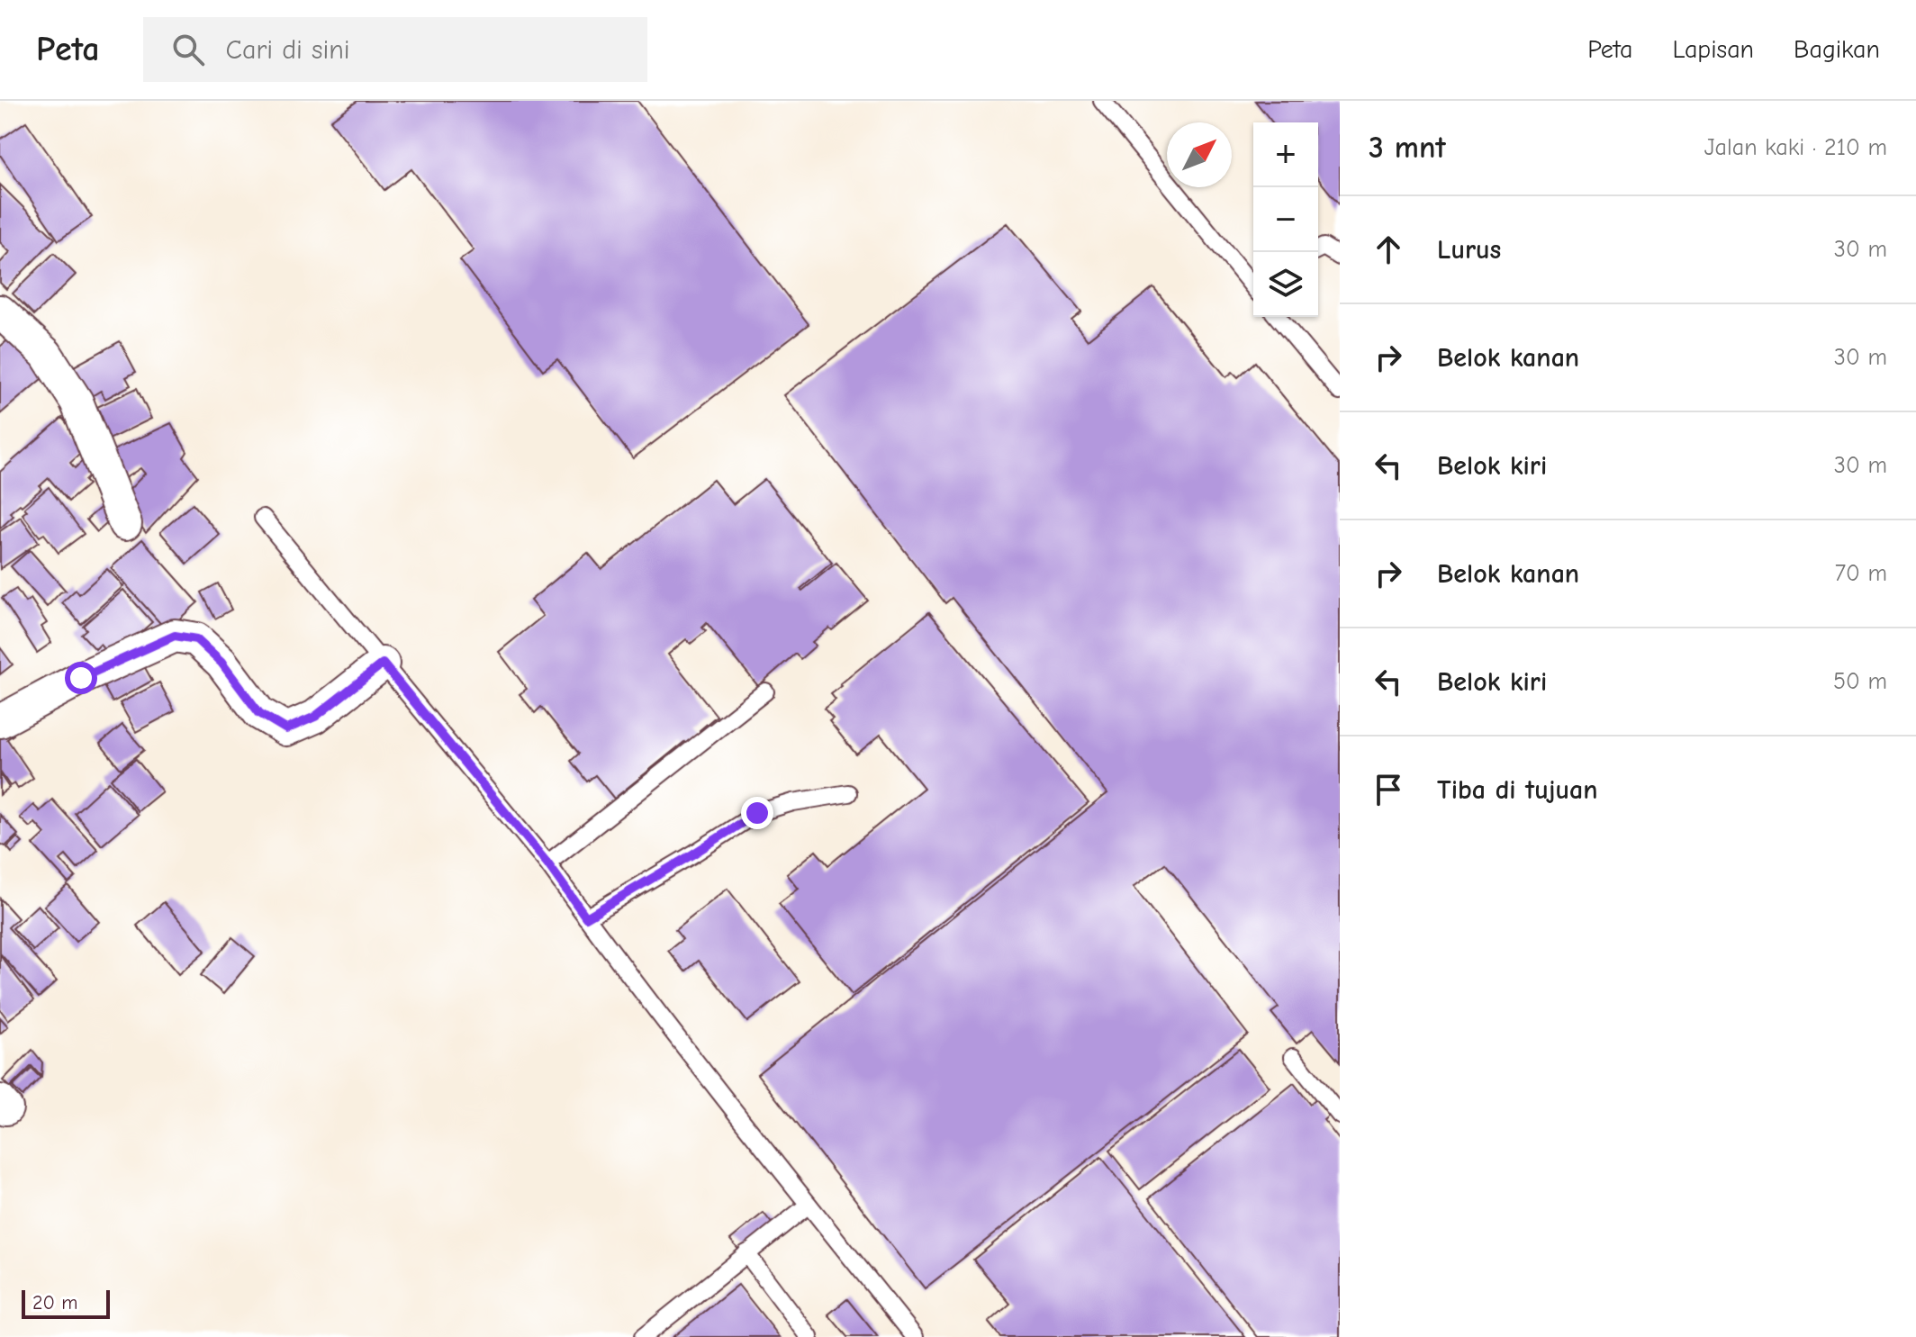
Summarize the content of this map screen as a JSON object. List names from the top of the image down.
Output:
{
  "scale_bar": "20 m",
  "north": "top right",
  "page": {
    "header": "Peta",
    "search": "Cari di sini",
    "nav": ["Peta", "Lapisan", "Bagikan"],
    "heading": ["3 mnt", "Jalan kaki · 210 m"],
    "map_buttons": ["+", "−"],
    "list": [
      ["Lurus", "30 m"],
      ["Belok kanan", "30 m"],
      ["Belok kiri", "30 m"],
      ["Belok kanan", "70 m"],
      ["Belok kiri", "50 m"],
      "Tiba di tujuan"
    ],
    "scale": "20 m"
  }
}
